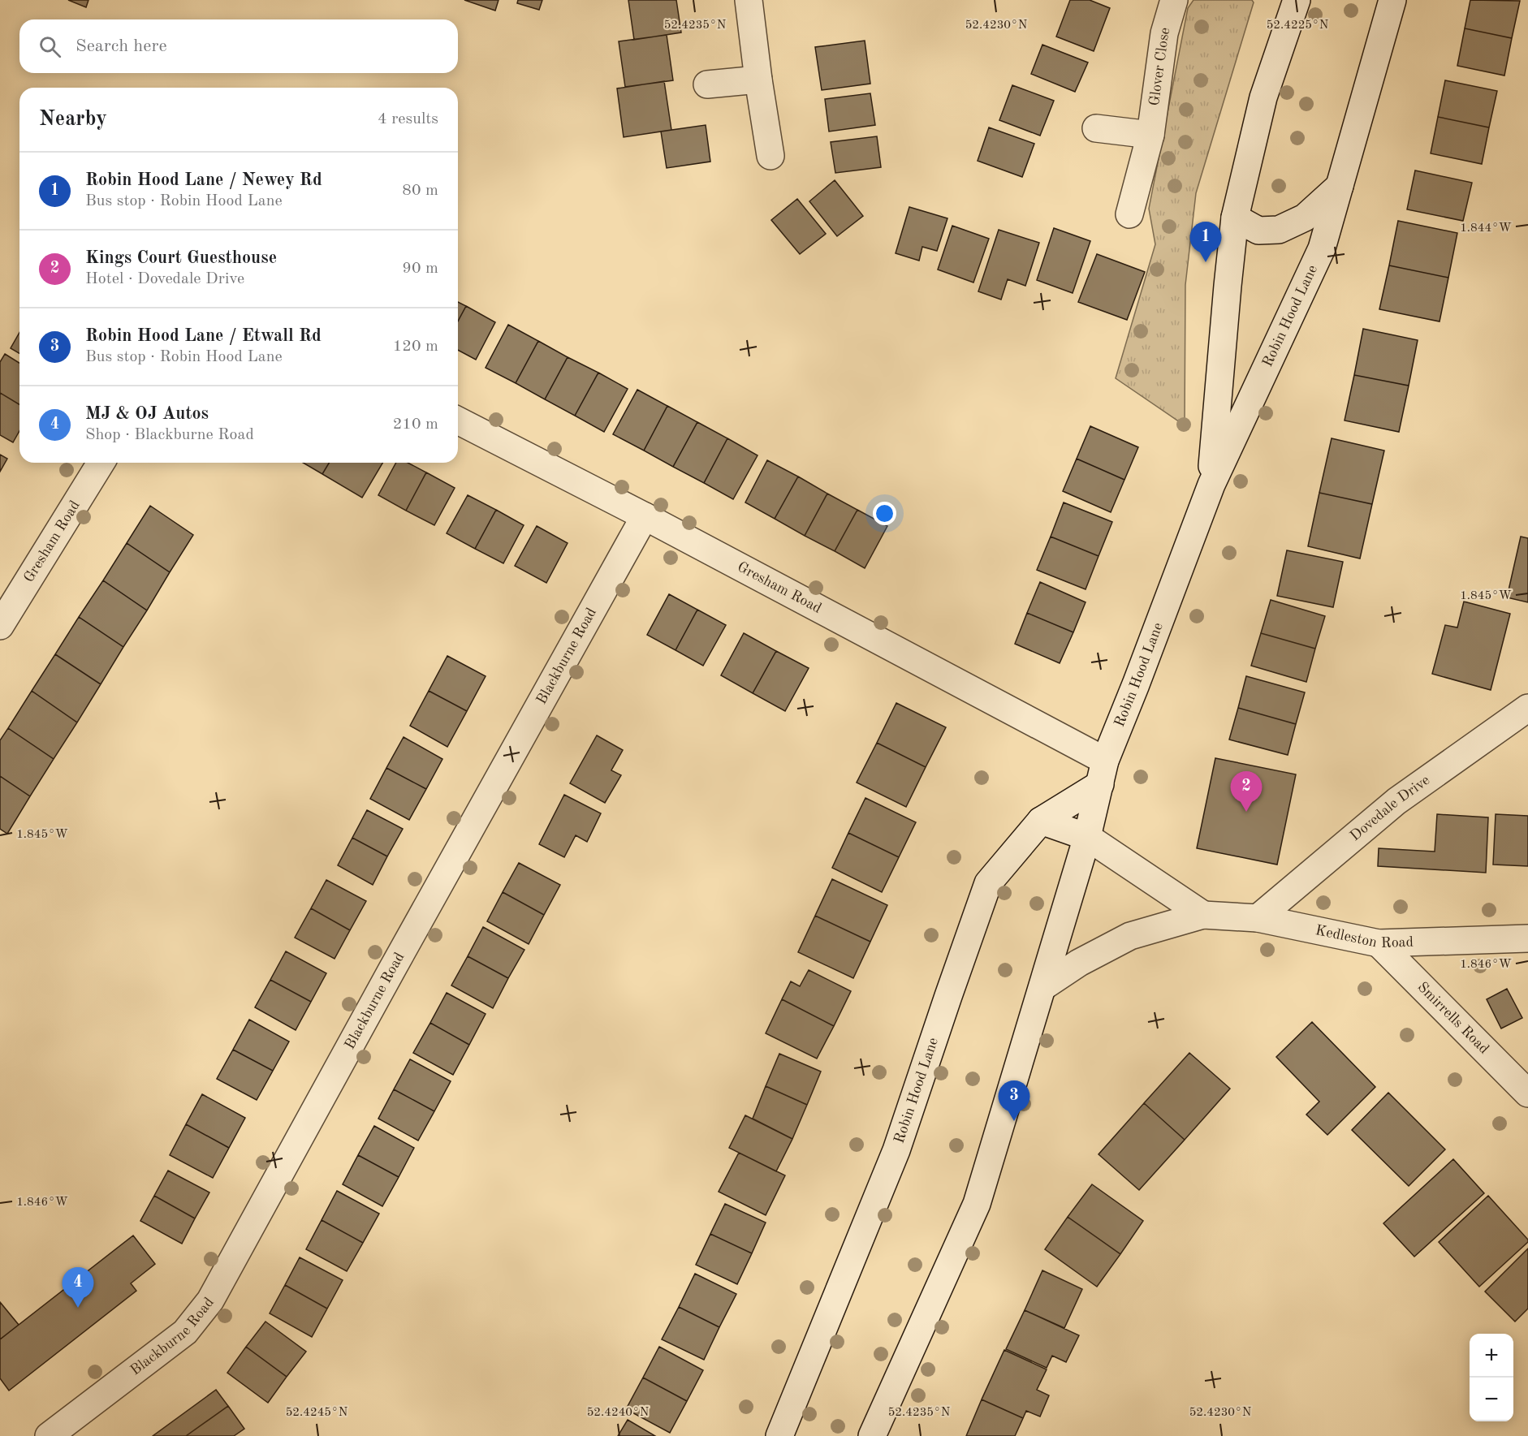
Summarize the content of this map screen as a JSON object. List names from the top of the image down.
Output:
{
  "streets": {
    "street": [
      "Glover Close",
      "Robin Hood Lane",
      "Gresham Road",
      "Blackburne Road",
      "Dovedale Drive",
      "Kedleston Road",
      "Smirrells Road"
    ]
  },
  "crossings": [
    ["Robin Hood Lane", "Gresham Road"],
    ["Robin Hood Lane", "Kedleston Road"],
    ["Gresham Road", "Blackburne Road"],
    ["Dovedale Drive", "Kedleston Road"],
    ["Kedleston Road", "Smirrells Road"]
  ],
  "page": {
    "search": "Search here",
    "heading": ["Nearby", "4 results"],
    "list": [
      {
        "mark": "1",
        "name": "Robin Hood Lane / Newey Rd",
        "note": "Bus stop · Robin Hood Lane",
        "value": "80 m"
      },
      {
        "mark": "2",
        "name": "Kings Court Guesthouse",
        "note": "Hotel · Dovedale Drive",
        "value": "90 m"
      },
      {
        "mark": "3",
        "name": "Robin Hood Lane / Etwall Rd",
        "note": "Bus stop · Robin Hood Lane",
        "value": "120 m"
      },
      {
        "mark": "4",
        "name": "MJ & OJ Autos",
        "note": "Shop · Blackburne Road",
        "value": "210 m"
      }
    ],
    "pins": [
      "1",
      "2",
      "3",
      "4"
    ],
    "map_buttons": ["+", "−"]
  },
  "coordinates": [
    "52.4235°N",
    "52.4230°N",
    "52.4225°N",
    "1.844°W",
    "1.845°W",
    "1.846°W",
    "52.4245°N",
    "52.4240°N"
  ]
}
